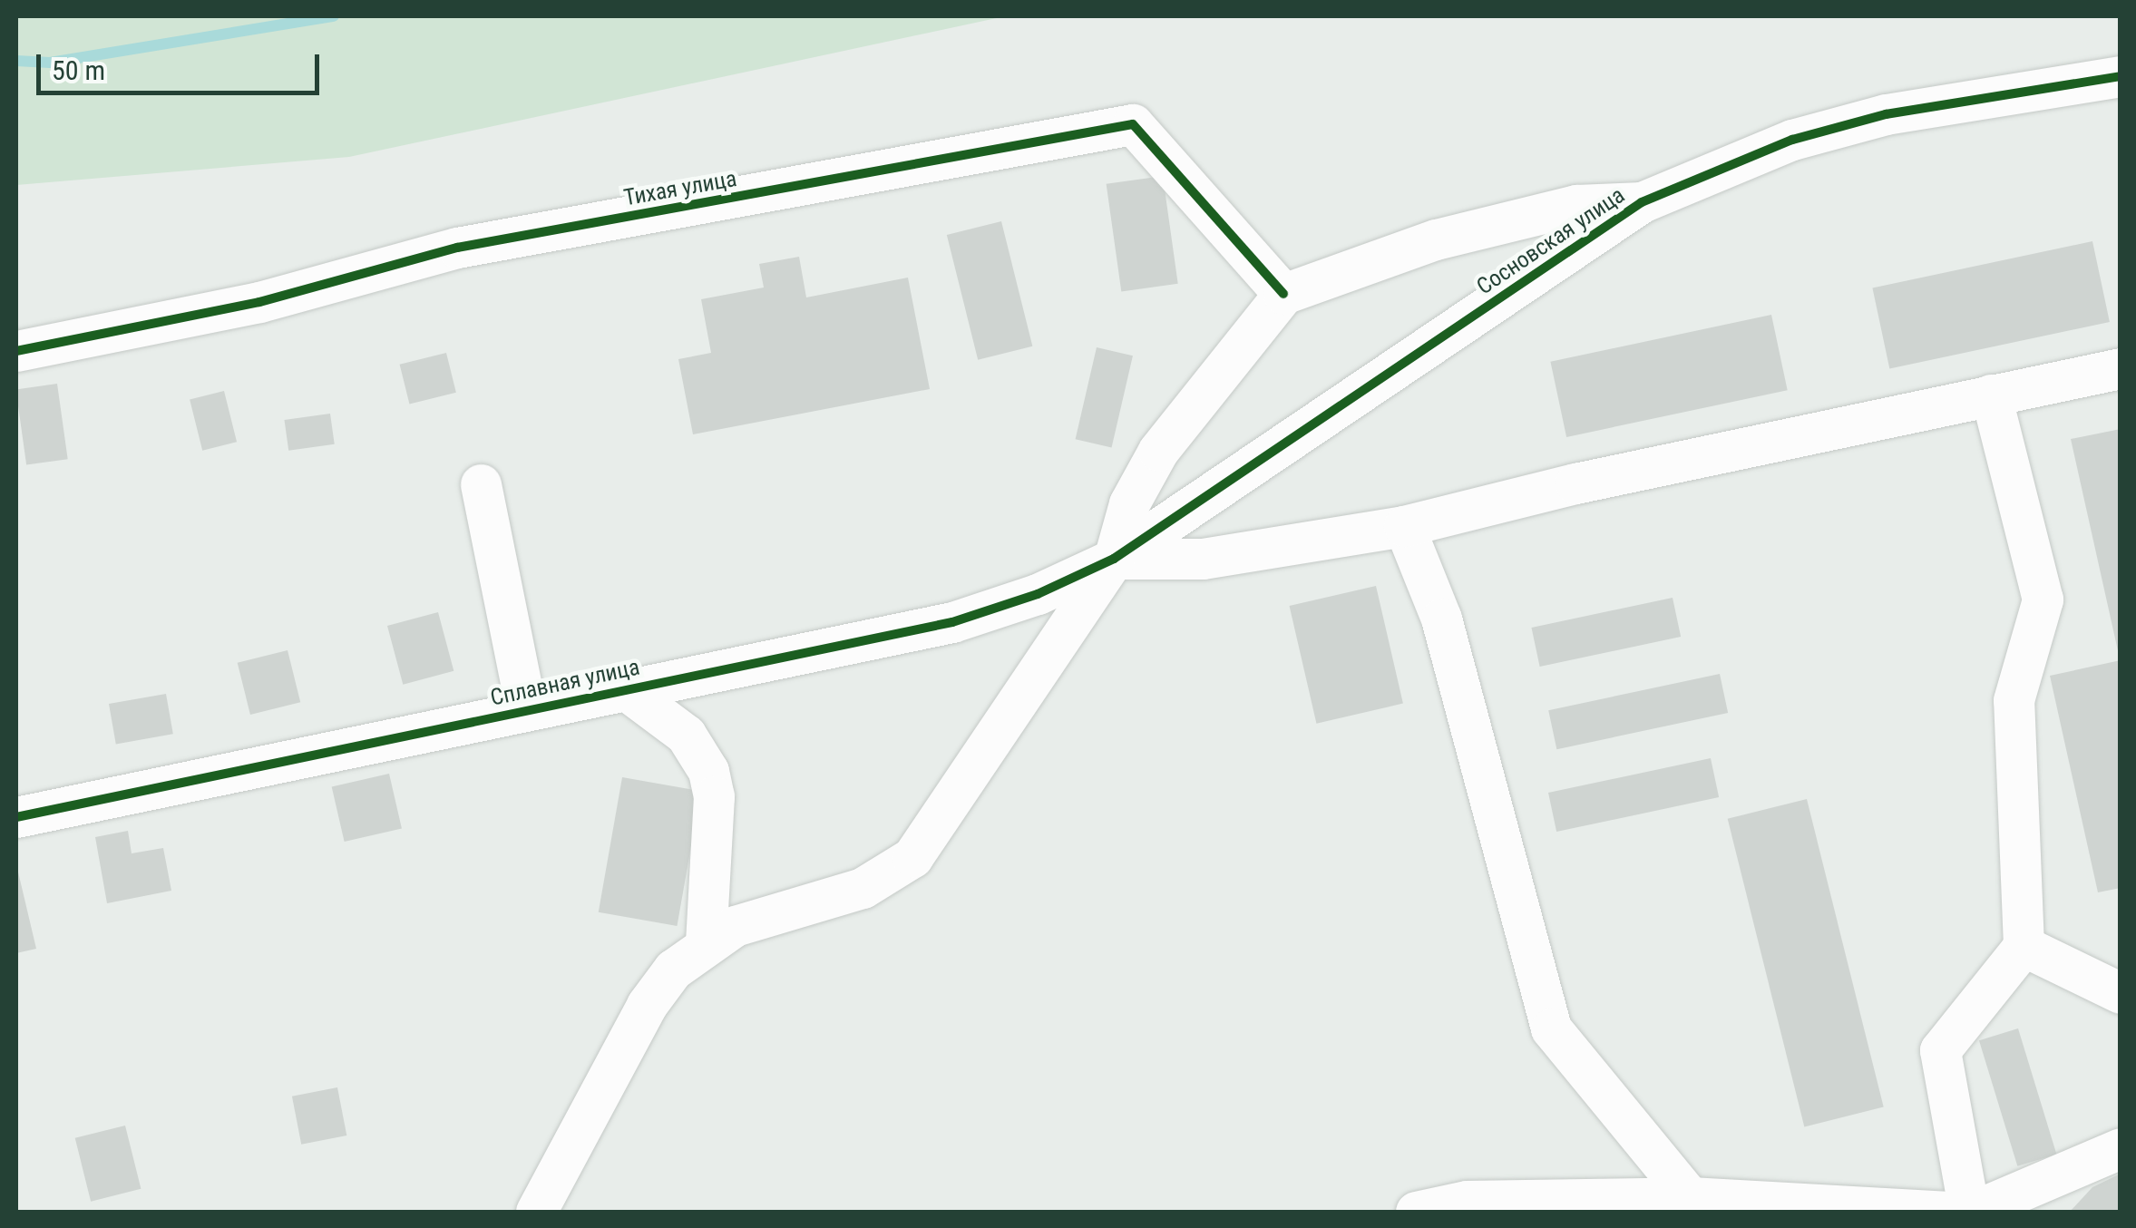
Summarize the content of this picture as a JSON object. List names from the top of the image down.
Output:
{
  "streets": {
    "street": ["Тихая улица", "Сосновская улица", "Сплавная улица"]
  },
  "crossings": [
    ["Сосновская улица", "Сплавная улица"]
  ],
  "scale_bar": "50 m"
}
